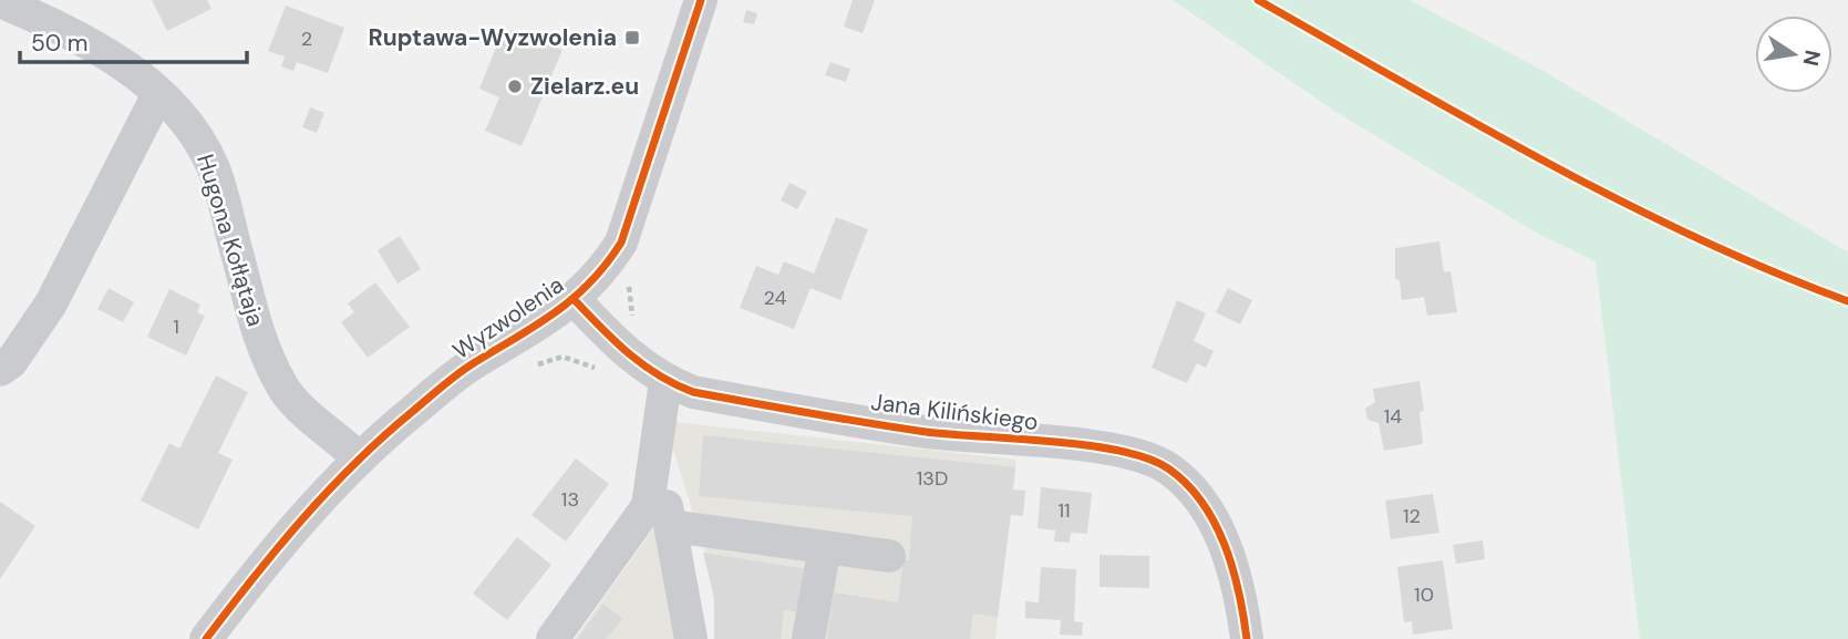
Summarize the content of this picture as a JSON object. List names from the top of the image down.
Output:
{
  "streets": {
    "street": ["Hugona Kołłątaja", "Wyzwolenia", "Jana Kilińskiego"]
  },
  "crossings": [
    ["Hugona Kołłątaja", "Wyzwolenia"],
    ["Wyzwolenia", "Jana Kilińskiego"]
  ],
  "places": {
    "transit": ["Ruptawa-Wyzwolenia"],
    "other": ["Zielarz.eu"]
  },
  "house_numbers": [
    "2",
    "24",
    "1",
    "14",
    "13D",
    "13",
    "11",
    "12",
    "10"
  ],
  "scale_bar": "50 m",
  "north": "right"
}
